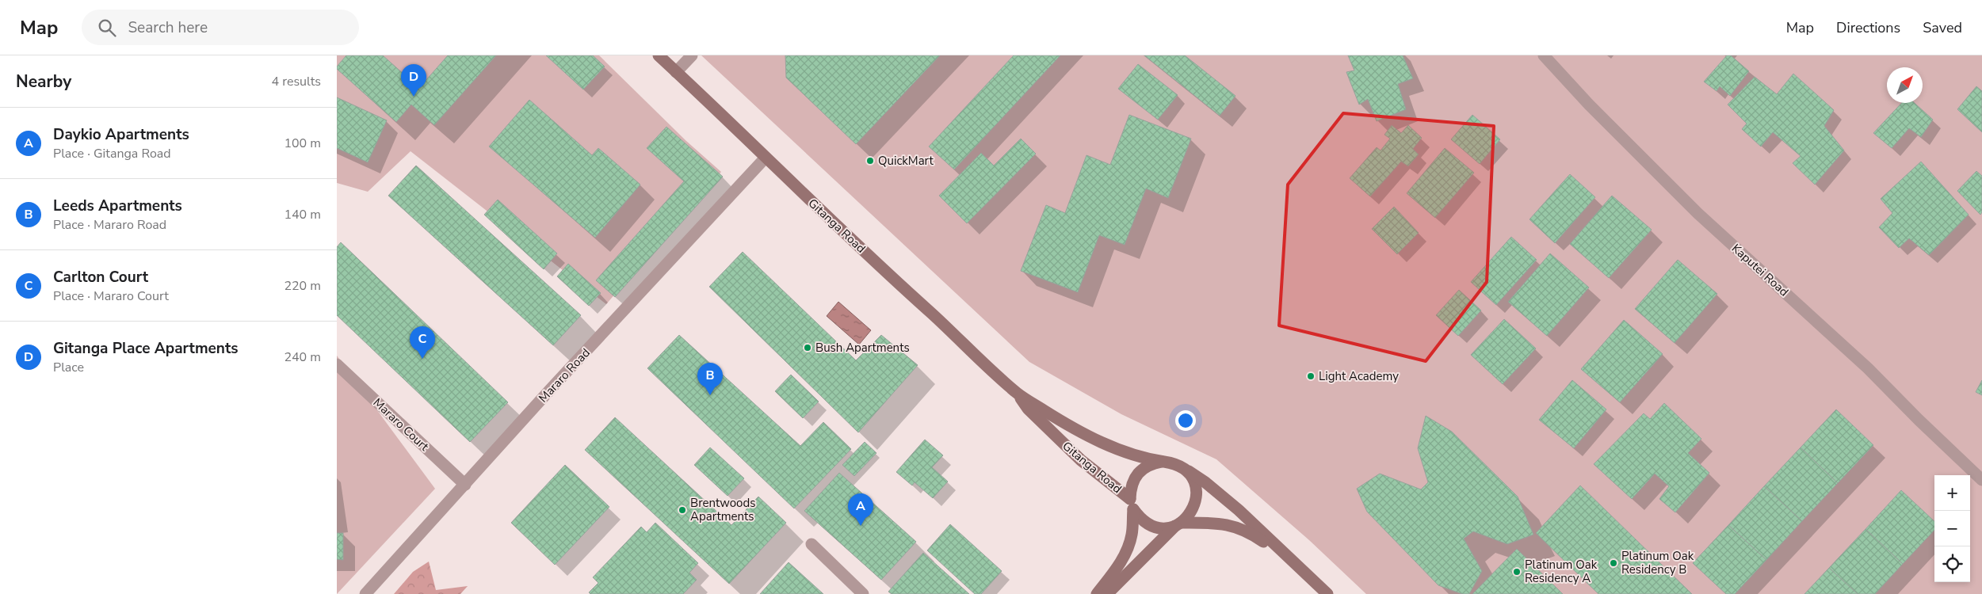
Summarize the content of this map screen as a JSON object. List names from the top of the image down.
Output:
{
  "streets": {
    "main road": ["Gitanga Road"],
    "street": ["Kaputei Road", "Mararo Road", "Mararo Court"]
  },
  "crossings": [
    ["Gitanga Road", "Mararo Road"],
    ["Mararo Road", "Mararo Court"]
  ],
  "places": [
    "QuickMart",
    "Bush Apartments",
    "Light Academy",
    "Brentwoods Apartments",
    "Platinum Oak Residency B",
    "Platinum Oak Residency A"
  ],
  "north": "top right",
  "page": {
    "header": "Map",
    "search": "Search here",
    "nav": ["Map", "Directions", "Saved"],
    "heading": ["Nearby", "4 results"],
    "pins": [
      "D",
      "C",
      "B",
      "A"
    ],
    "list": [
      {
        "mark": "A",
        "name": "Daykio Apartments",
        "note": "Place · Gitanga Road",
        "value": "100 m"
      },
      {
        "mark": "B",
        "name": "Leeds Apartments",
        "note": "Place · Mararo Road",
        "value": "140 m"
      },
      {
        "mark": "C",
        "name": "Carlton Court",
        "note": "Place · Mararo Court",
        "value": "220 m"
      },
      {
        "mark": "D",
        "name": "Gitanga Place Apartments",
        "note": "Place",
        "value": "240 m"
      }
    ],
    "map_buttons": ["+", "−"]
  }
}
